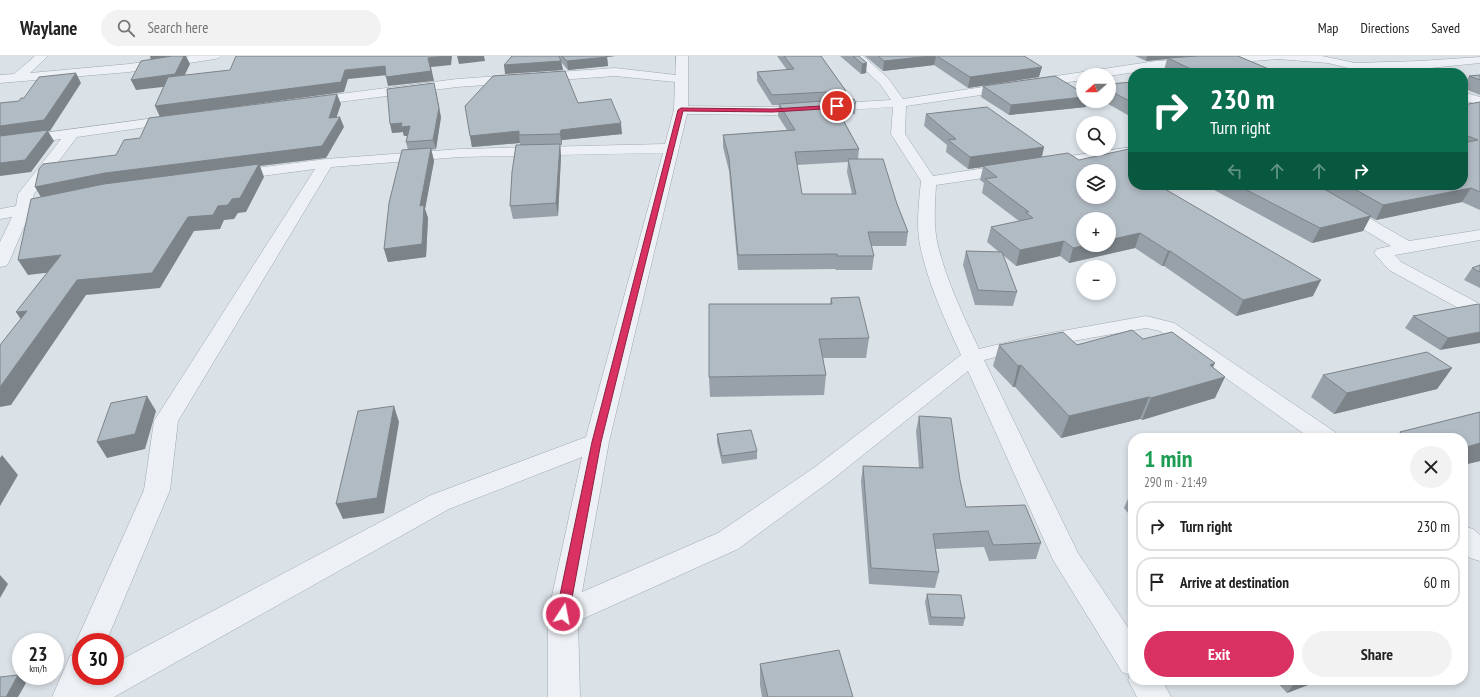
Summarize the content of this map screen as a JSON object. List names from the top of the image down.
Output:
{
  "north": "left",
  "page": {
    "header": "Waylane",
    "search": "Search here",
    "nav": ["Map", "Directions", "Saved"],
    "map_buttons": ["+", "−"],
    "turn": ["230 m", "Turn right"],
    "heading": ["1 min", "290 m · 21:49"],
    "list": [
      {
        "name": "Turn right",
        "value": "230 m"
      },
      {
        "name": "Arrive at destination",
        "value": "60 m"
      }
    ],
    "buttons": ["Exit", "Share"],
    "speed": "23 km/h",
    "limit": "30"
  }
}
